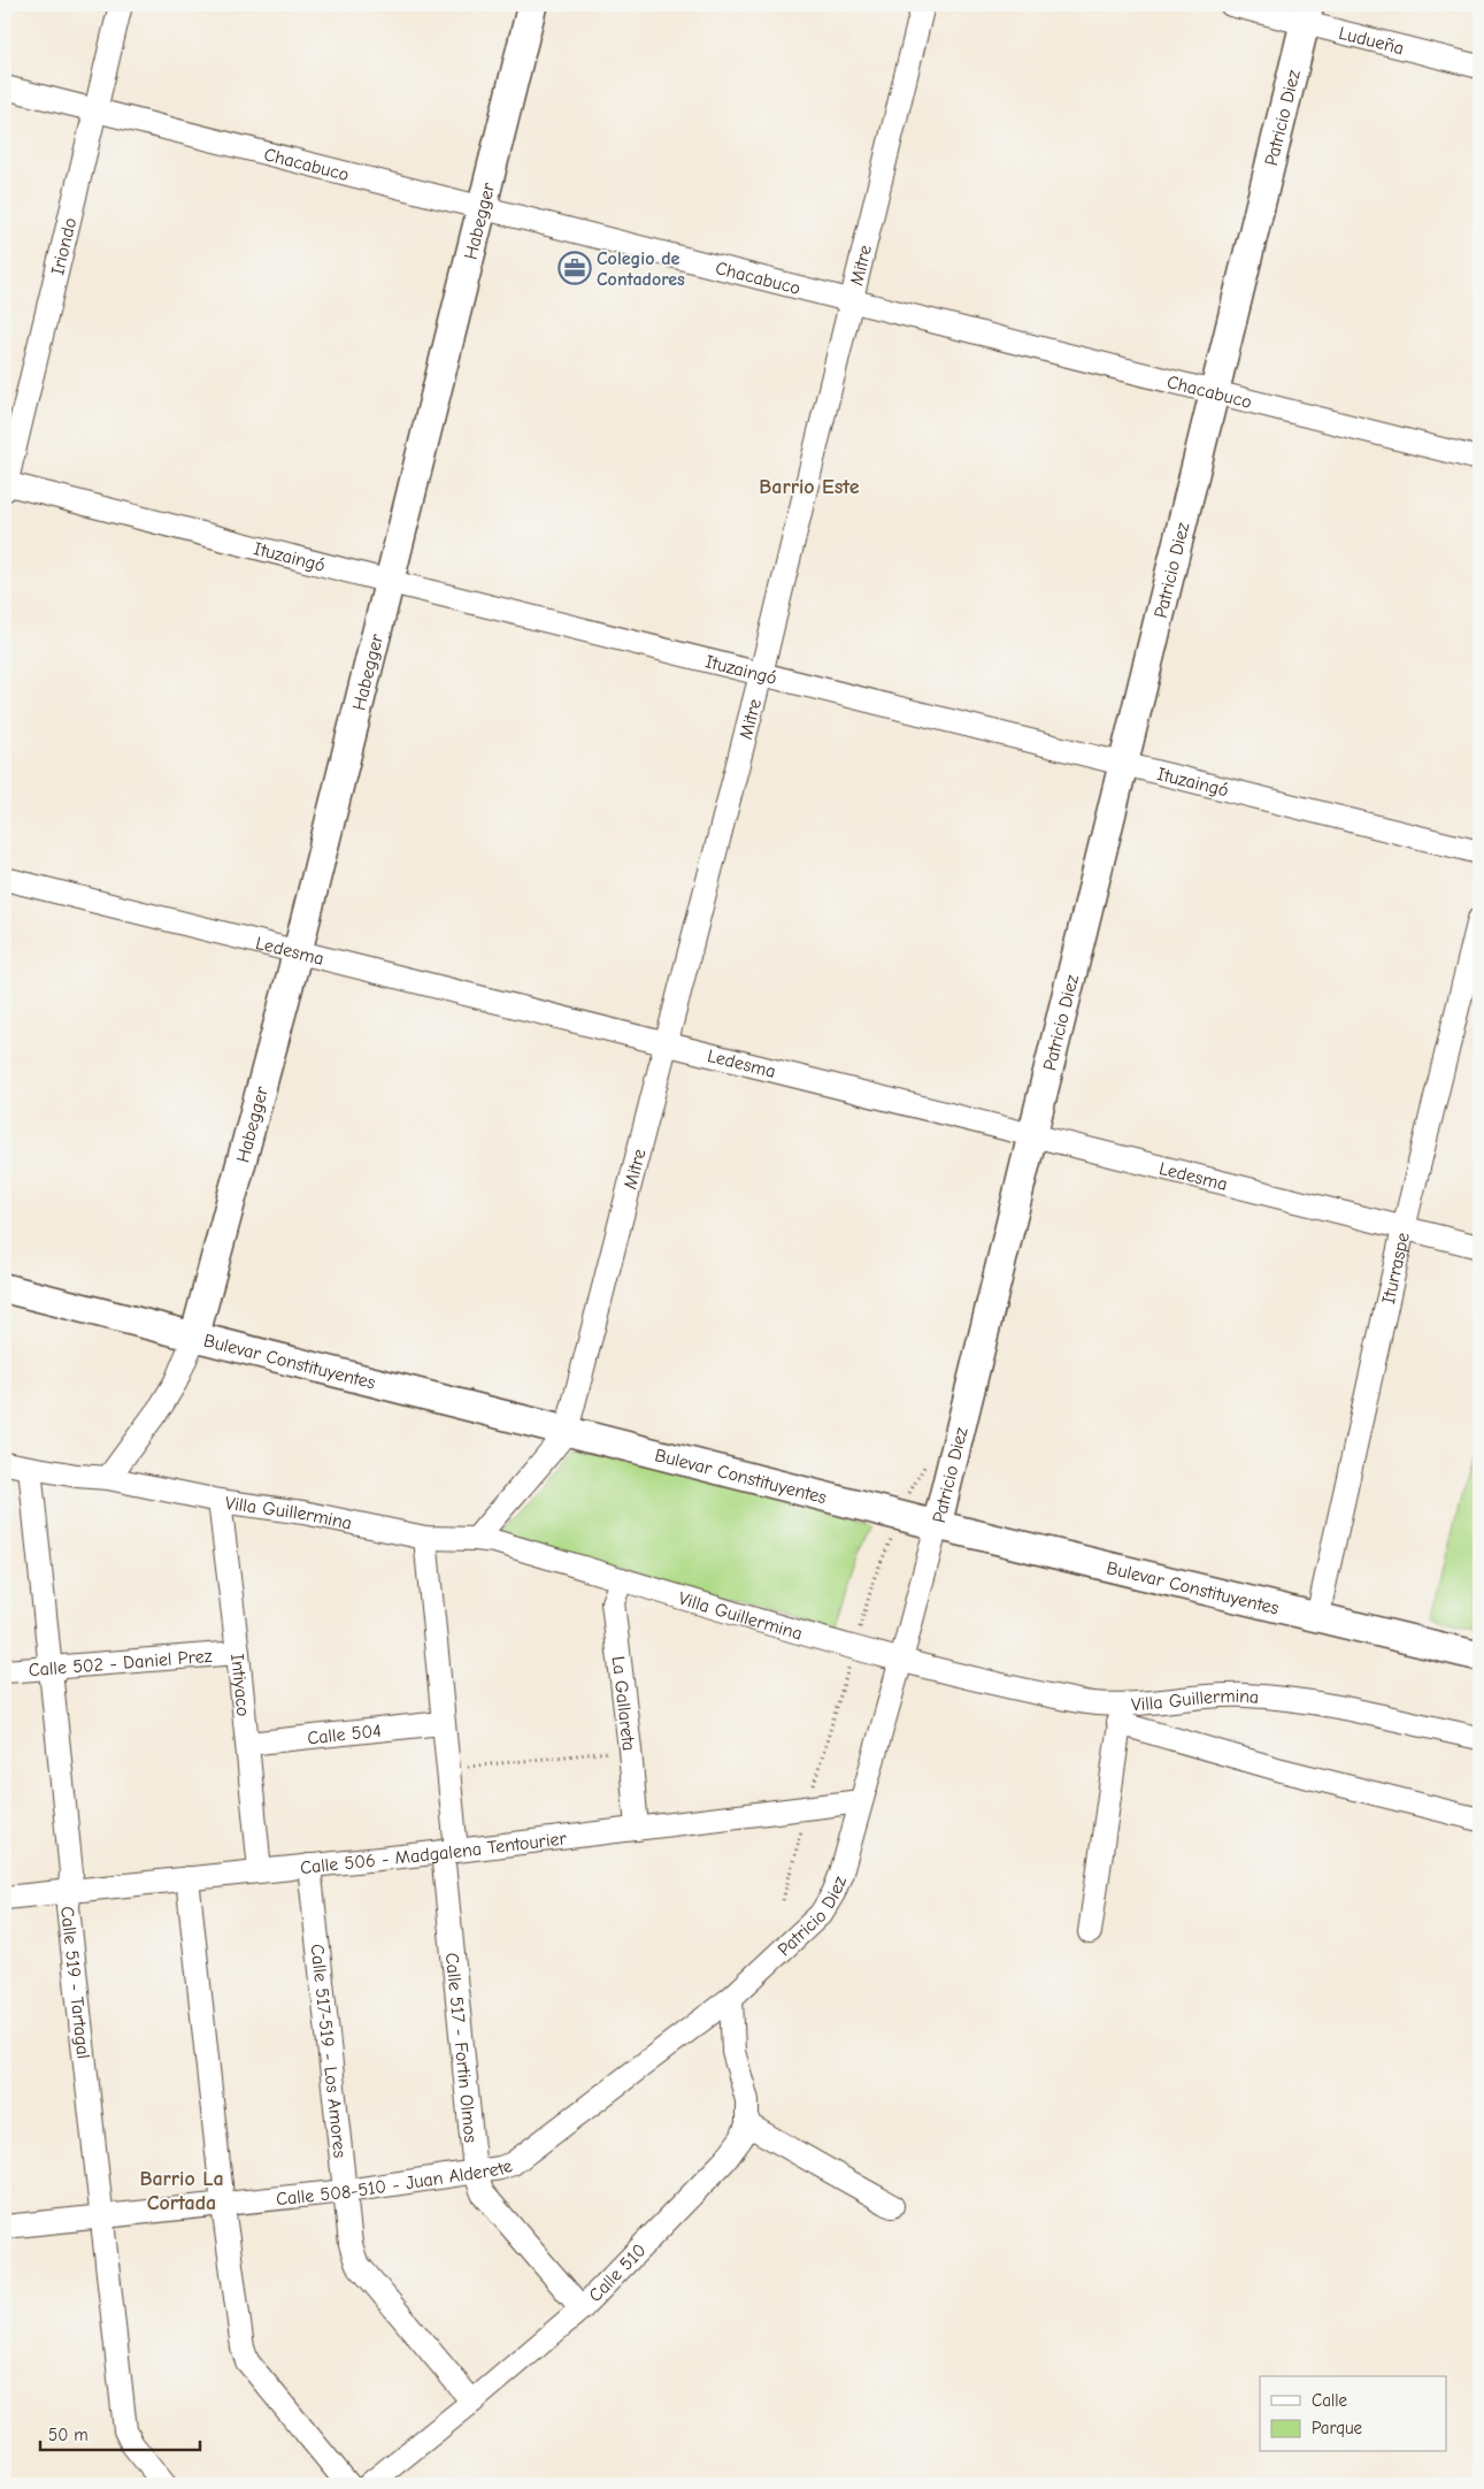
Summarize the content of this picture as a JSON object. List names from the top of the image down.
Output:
{
  "streets": {
    "street": [
      "Ludueña",
      "Patricio Diez",
      "Chacabuco",
      "Habegger",
      "Iriondo",
      "Mitre",
      "Ituzaingó",
      "Ledesma",
      "Iturraspe",
      "Bulevar Constituyentes",
      "Villa Guillermina",
      "Calle 502 - Daniel Prez",
      "Intiyaco",
      "La Gallareta",
      "Calle 504",
      "Calle 506 - Madgalena Tentourier",
      "Calle 519 - Tartagal",
      "Calle 517 - Fortin Olmos",
      "Calle 517-519 - Los Amores",
      "Calle 508-510 - Juan Alderete",
      "Calle 510"
    ]
  },
  "crossings": [
    ["Ludueña", "Patricio Diez"],
    ["Patricio Diez", "Chacabuco"],
    ["Patricio Diez", "Ituzaingó"],
    ["Patricio Diez", "Ledesma"],
    ["Patricio Diez", "Bulevar Constituyentes"],
    ["Patricio Diez", "Villa Guillermina"],
    ["Patricio Diez", "Calle 506 - Madgalena Tentourier"],
    ["Patricio Diez", "Calle 508-510 - Juan Alderete"],
    ["Chacabuco", "Habegger"],
    ["Chacabuco", "Iriondo"],
    ["Chacabuco", "Mitre"],
    ["Habegger", "Ituzaingó"],
    ["Habegger", "Ledesma"],
    ["Habegger", "Bulevar Constituyentes"],
    ["Iriondo", "Ituzaingó"],
    ["Mitre", "Ituzaingó"],
    ["Mitre", "Ledesma"],
    ["Mitre", "Bulevar Constituyentes"],
    ["Ledesma", "Iturraspe"],
    ["Iturraspe", "Bulevar Constituyentes"],
    ["Villa Guillermina", "Intiyaco"],
    ["Villa Guillermina", "La Gallareta"],
    ["Villa Guillermina", "Calle 519 - Tartagal"],
    ["Villa Guillermina", "Calle 517 - Fortin Olmos"],
    ["Calle 502 - Daniel Prez", "Intiyaco"],
    ["Calle 502 - Daniel Prez", "Calle 519 - Tartagal"],
    ["Intiyaco", "Calle 504"],
    ["Intiyaco", "Calle 506 - Madgalena Tentourier"],
    ["La Gallareta", "Calle 506 - Madgalena Tentourier"],
    ["Calle 504", "Calle 517 - Fortin Olmos"],
    ["Calle 506 - Madgalena Tentourier", "Calle 519 - Tartagal"],
    ["Calle 506 - Madgalena Tentourier", "Calle 517 - Fortin Olmos"],
    ["Calle 506 - Madgalena Tentourier", "Calle 517-519 - Los Amores"],
    ["Calle 519 - Tartagal", "Calle 508-510 - Juan Alderete"],
    ["Calle 517 - Fortin Olmos", "Calle 508-510 - Juan Alderete"],
    ["Calle 517 - Fortin Olmos", "Calle 510"],
    ["Calle 517-519 - Los Amores", "Calle 508-510 - Juan Alderete"],
    ["Calle 517-519 - Los Amores", "Calle 510"]
  ],
  "districts": ["Barrio Este", "Barrio La Cortada"],
  "places": {
    "office": ["Colegio de Contadores"]
  },
  "legend": ["Calle", "Parque"],
  "scale_bar": "50 m"
}
